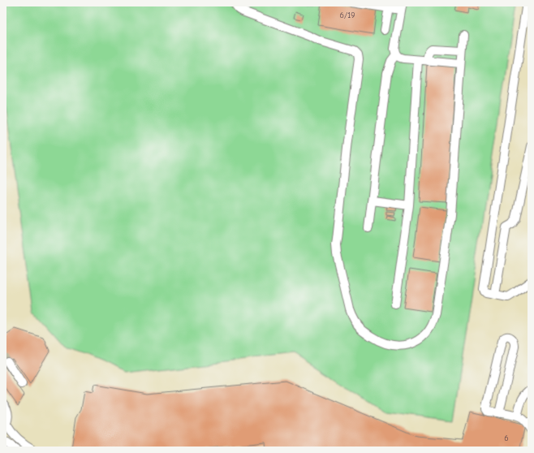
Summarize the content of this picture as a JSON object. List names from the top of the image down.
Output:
{
  "house_numbers": ["6/19", "6"]
}
